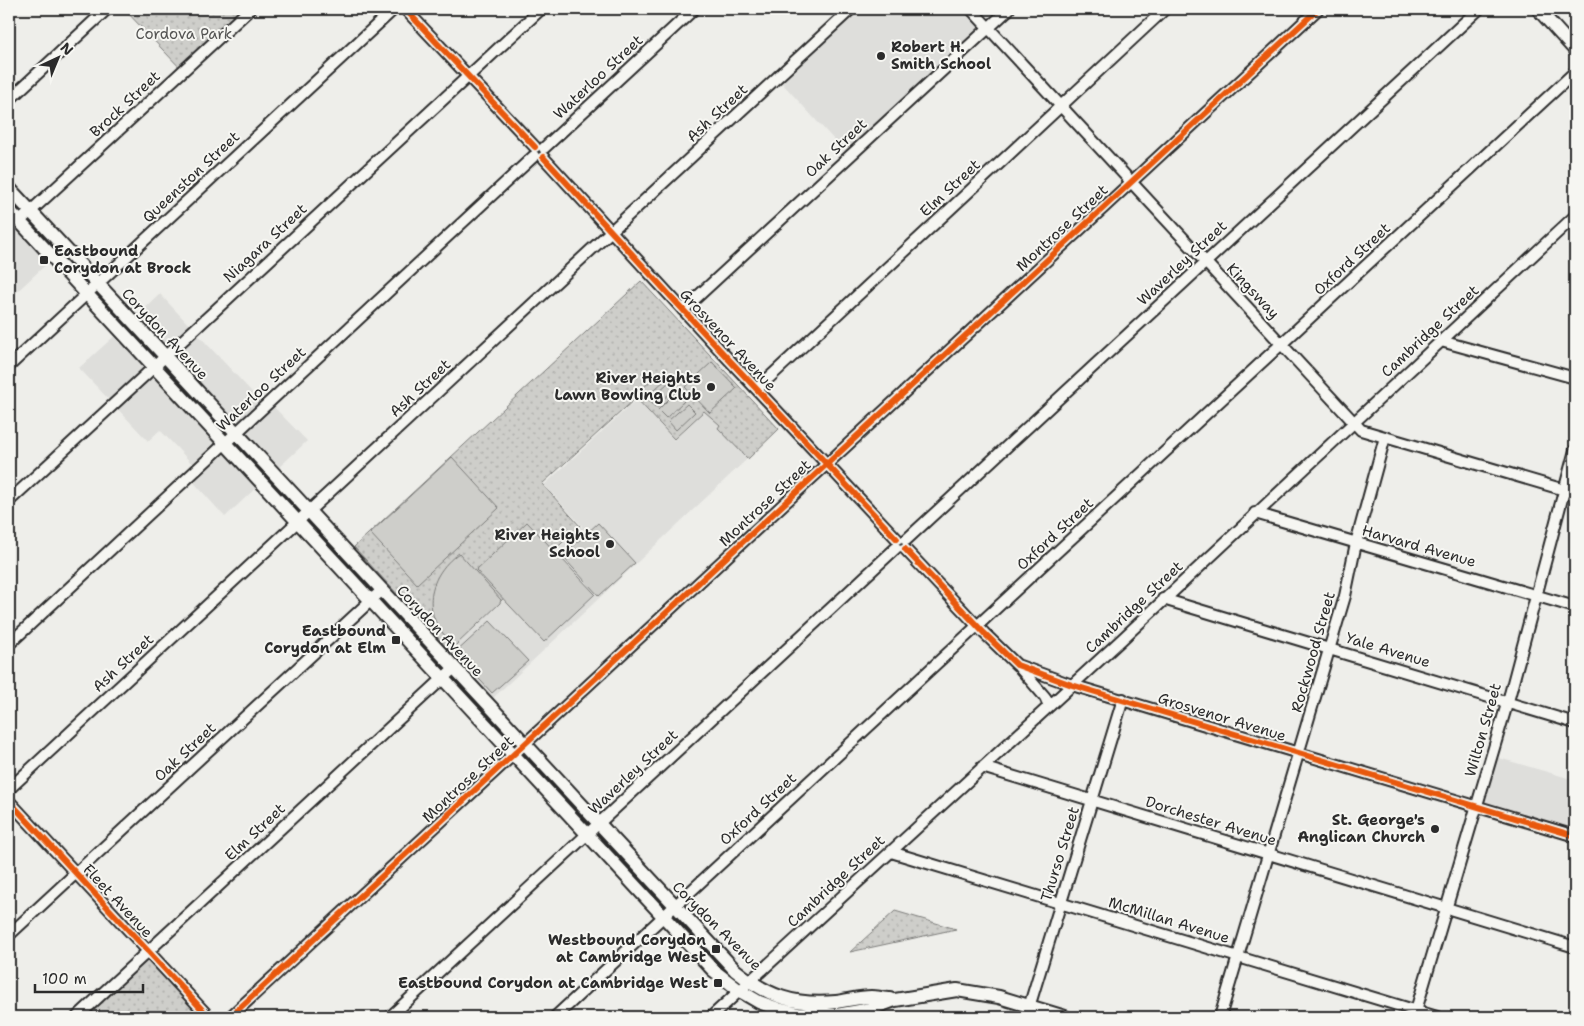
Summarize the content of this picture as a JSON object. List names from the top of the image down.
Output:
{
  "streets": {
    "main road": ["Corydon Avenue"],
    "street": [
      "Waterloo Street",
      "Brock Street",
      "Ash Street",
      "Oak Street",
      "Queenston Street",
      "Elm Street",
      "Montrose Street",
      "Niagara Street",
      "Oxford Street",
      "Waverley Street",
      "Kingsway",
      "Cambridge Street",
      "Grosvenor Avenue",
      "Harvard Avenue",
      "Yale Avenue",
      "Rockwood Street",
      "Wilton Street",
      "Dorchester Avenue",
      "Thurso Street",
      "Fleet Avenue",
      "McMillan Avenue"
    ]
  },
  "crossings": [
    ["Waterloo Street", "Corydon Avenue"],
    ["Waterloo Street", "Grosvenor Avenue"],
    ["Brock Street", "Corydon Avenue"],
    ["Ash Street", "Corydon Avenue"],
    ["Ash Street", "Grosvenor Avenue"],
    ["Oak Street", "Kingsway"],
    ["Oak Street", "Corydon Avenue"],
    ["Oak Street", "Grosvenor Avenue"],
    ["Oak Street", "Fleet Avenue"],
    ["Queenston Street", "Corydon Avenue"],
    ["Elm Street", "Kingsway"],
    ["Elm Street", "Corydon Avenue"],
    ["Elm Street", "Grosvenor Avenue"],
    ["Elm Street", "Fleet Avenue"],
    ["Montrose Street", "Kingsway"],
    ["Montrose Street", "Corydon Avenue"],
    ["Montrose Street", "Grosvenor Avenue"],
    ["Niagara Street", "Corydon Avenue"],
    ["Niagara Street", "Grosvenor Avenue"],
    ["Oxford Street", "Kingsway"],
    ["Oxford Street", "Corydon Avenue"],
    ["Oxford Street", "Grosvenor Avenue"],
    ["Waverley Street", "Kingsway"],
    ["Waverley Street", "Corydon Avenue"],
    ["Waverley Street", "Grosvenor Avenue"],
    ["Kingsway", "Cambridge Street"],
    ["Kingsway", "Rockwood Street"],
    ["Kingsway", "Wilton Street"],
    ["Cambridge Street", "Corydon Avenue"],
    ["Cambridge Street", "Grosvenor Avenue"],
    ["Cambridge Street", "Harvard Avenue"],
    ["Cambridge Street", "Yale Avenue"],
    ["Cambridge Street", "Dorchester Avenue"],
    ["Cambridge Street", "McMillan Avenue"],
    ["Corydon Avenue", "Thurso Street"],
    ["Grosvenor Avenue", "Rockwood Street"],
    ["Grosvenor Avenue", "Wilton Street"],
    ["Grosvenor Avenue", "Thurso Street"],
    ["Harvard Avenue", "Rockwood Street"],
    ["Harvard Avenue", "Wilton Street"],
    ["Yale Avenue", "Rockwood Street"],
    ["Yale Avenue", "Wilton Street"],
    ["Rockwood Street", "Dorchester Avenue"],
    ["Rockwood Street", "McMillan Avenue"],
    ["Wilton Street", "Dorchester Avenue"],
    ["Wilton Street", "McMillan Avenue"],
    ["Dorchester Avenue", "Thurso Street"],
    ["Thurso Street", "McMillan Avenue"]
  ],
  "parks": ["Cordova Park"],
  "places": {
    "other": [
      "Robert H. Smith School",
      "River Heights Lawn Bowling Club",
      "River Heights School",
      "St. George's Anglican Church"
    ],
    "transit": [
      "Eastbound Corydon at Brock",
      "Eastbound Corydon at Elm",
      "Westbound Corydon at Cambridge West",
      "Eastbound Corydon at Cambridge West"
    ]
  },
  "scale_bar": "100 m",
  "north": "top right"
}
